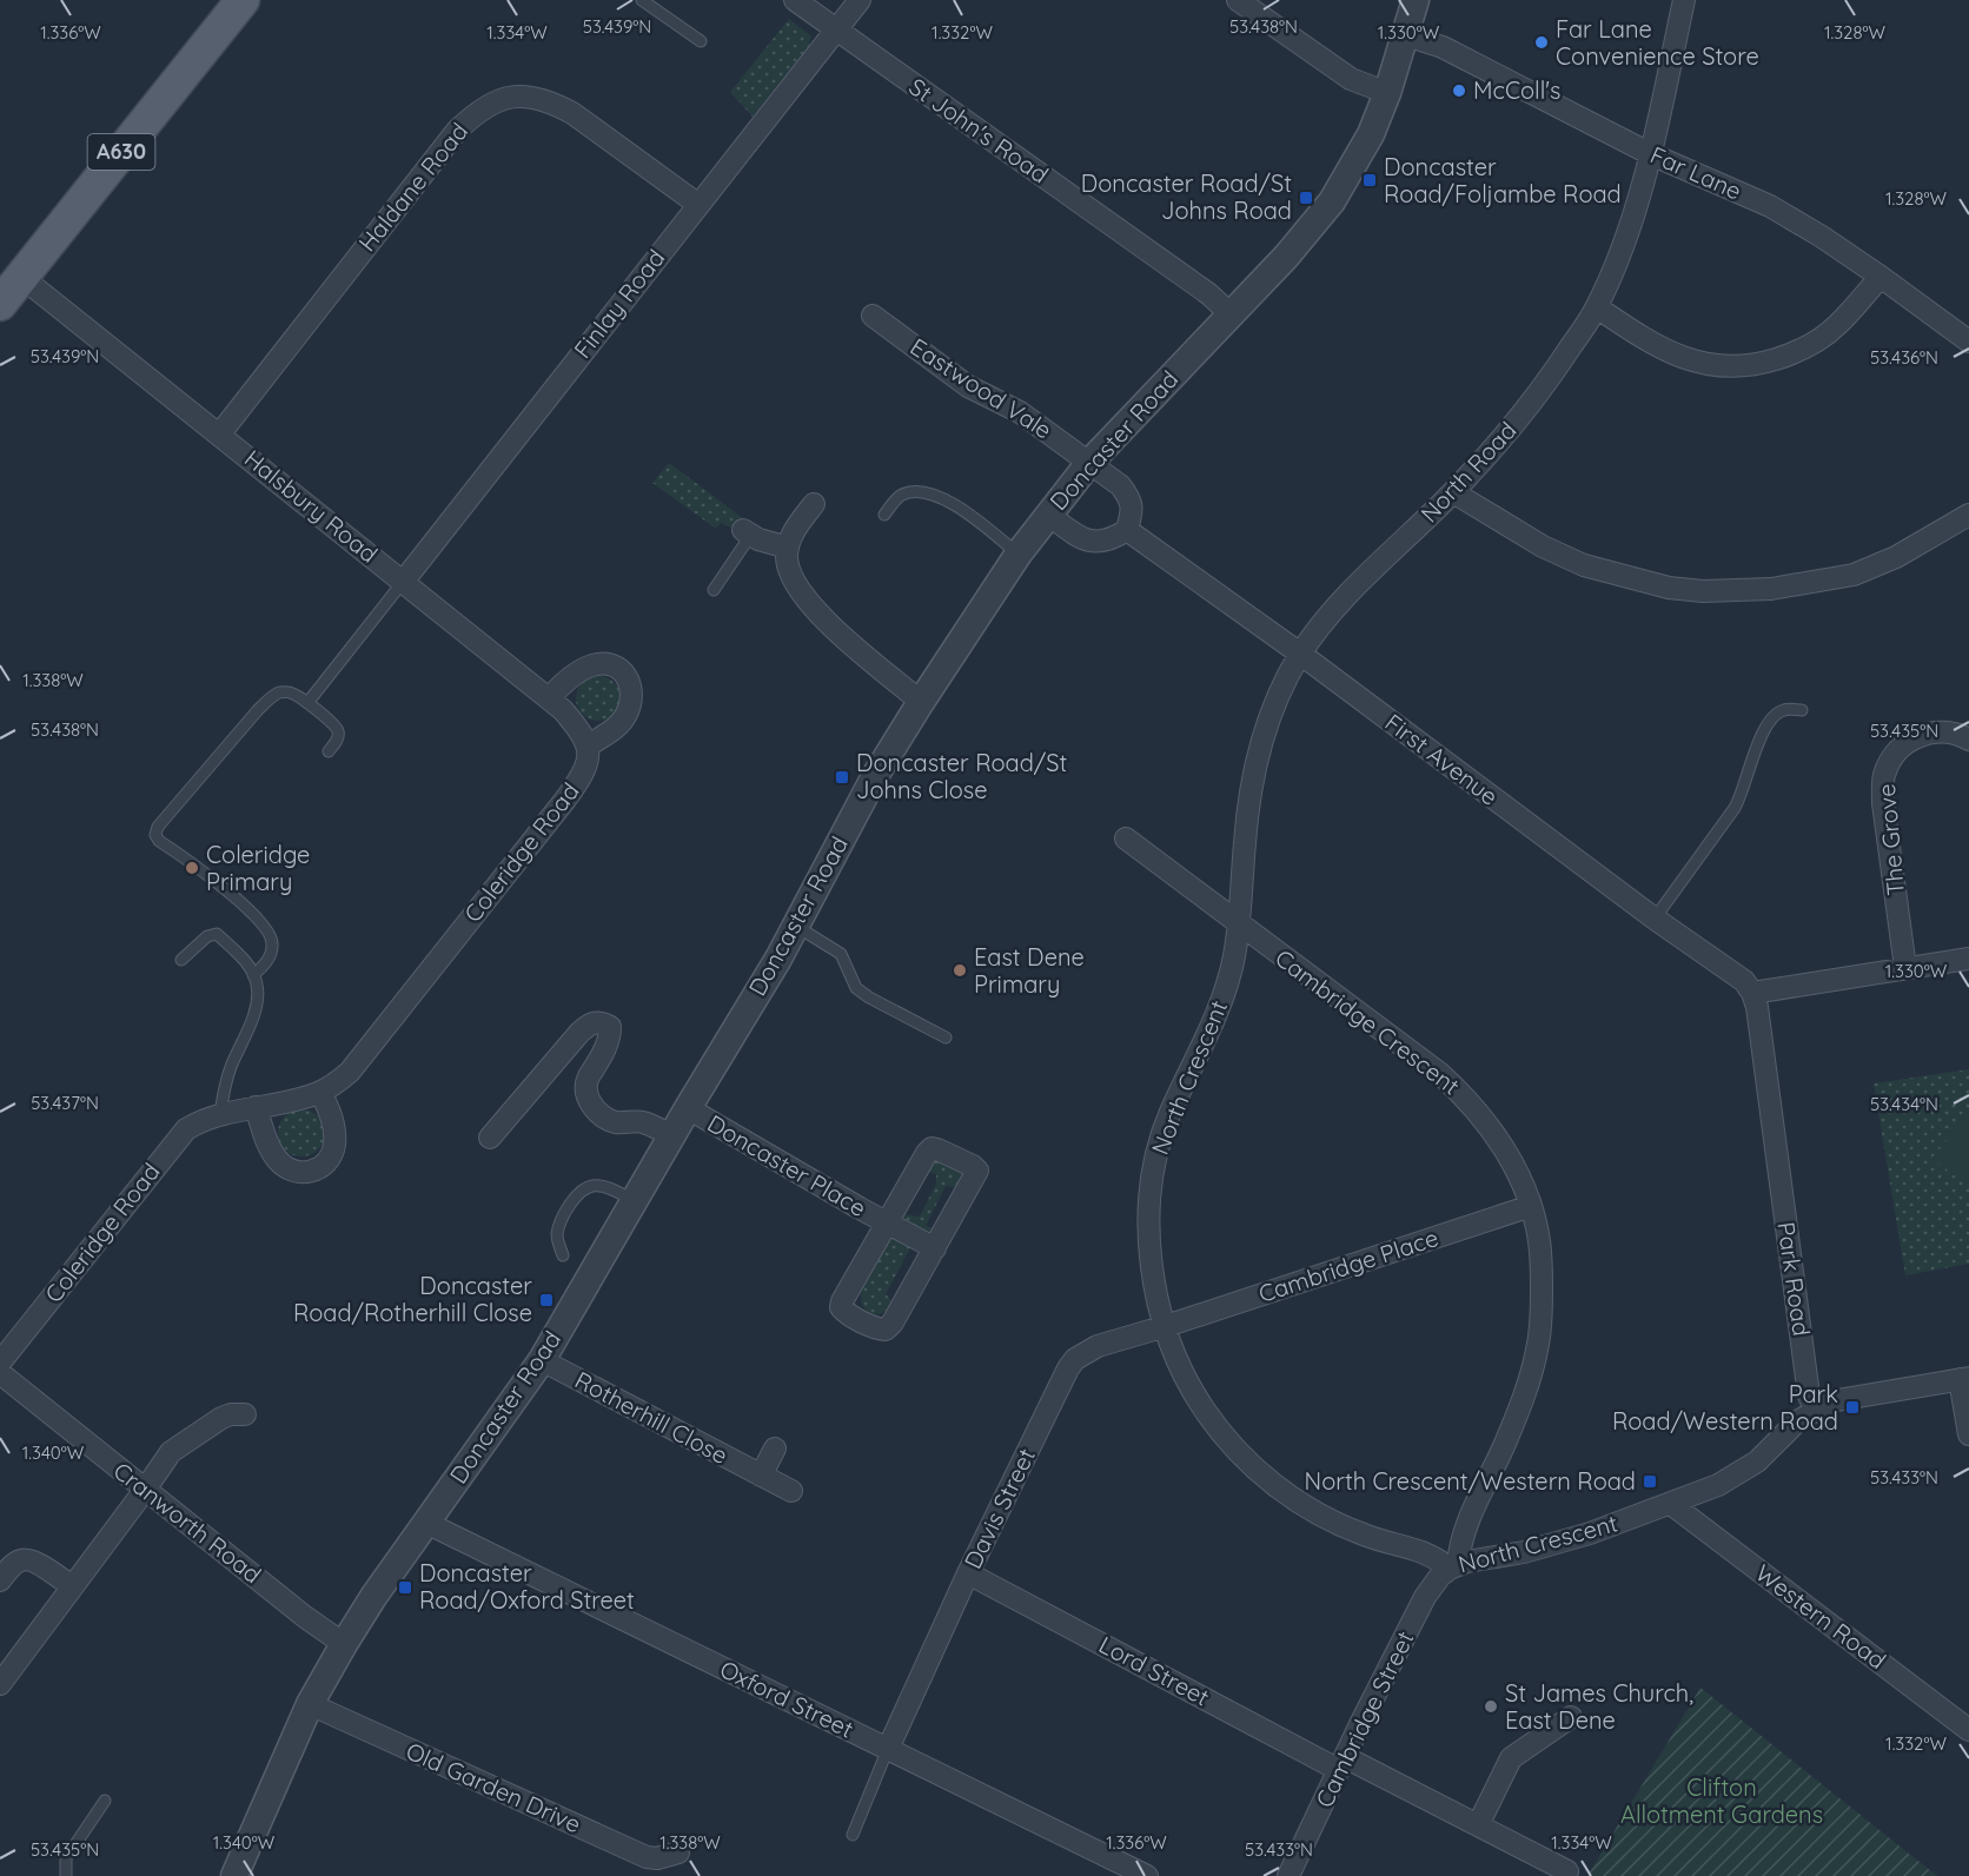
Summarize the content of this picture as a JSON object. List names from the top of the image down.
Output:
{
  "streets": {
    "main road": ["A630"],
    "street": [
      "St John's Road",
      "Far Lane",
      "Haldane Road",
      "Finlay Road",
      "Eastwood Vale",
      "Doncaster Road",
      "North Road",
      "Halsbury Road",
      "First Avenue",
      "The Grove",
      "Coleridge Road",
      "Cambridge Crescent",
      "North Crescent",
      "Doncaster Place",
      "Cambridge Place",
      "Park Road",
      "Rotherhill Close",
      "Davis Street",
      "Cranworth Road",
      "Western Road",
      "Lord Street",
      "Oxford Street",
      "Cambridge Street",
      "Old Garden Drive"
    ]
  },
  "crossings": [
    ["St John's Road", "Finlay Road"],
    ["St John's Road", "Doncaster Road"],
    ["A630", "Halsbury Road"],
    ["Far Lane", "Doncaster Road"],
    ["Far Lane", "North Road"],
    ["Haldane Road", "Finlay Road"],
    ["Haldane Road", "Halsbury Road"],
    ["Finlay Road", "Halsbury Road"],
    ["Eastwood Vale", "Doncaster Road"],
    ["Eastwood Vale", "First Avenue"],
    ["Doncaster Road", "First Avenue"],
    ["Doncaster Road", "Doncaster Place"],
    ["Doncaster Road", "Rotherhill Close"],
    ["Doncaster Road", "Cranworth Road"],
    ["Doncaster Road", "Oxford Street"],
    ["Doncaster Road", "Old Garden Drive"],
    ["North Road", "First Avenue"],
    ["North Road", "Cambridge Crescent"],
    ["North Road", "North Crescent"],
    ["Halsbury Road", "Coleridge Road"],
    ["First Avenue", "Park Road"],
    ["Cambridge Crescent", "North Crescent"],
    ["Cambridge Crescent", "Cambridge Place"],
    ["Cambridge Crescent", "Cambridge Street"],
    ["North Crescent", "Cambridge Place"],
    ["North Crescent", "Park Road"],
    ["North Crescent", "Davis Street"],
    ["North Crescent", "Western Road"],
    ["North Crescent", "Cambridge Street"],
    ["Cambridge Place", "Davis Street"],
    ["Davis Street", "Lord Street"],
    ["Davis Street", "Oxford Street"],
    ["Lord Street", "Cambridge Street"]
  ],
  "parks": ["Clifton Allotment Gardens"],
  "places": {
    "other": [
      "Far Lane Convenience Store",
      "McColl's",
      "Coleridge Primary",
      "East Dene Primary",
      "St James Church, East Dene"
    ],
    "transit": [
      "Doncaster Road/Foljambe Road",
      "Doncaster Road/St Johns Road",
      "Doncaster Road/St Johns Close",
      "Doncaster Road/Rotherhill Close",
      "Park Road/Western Road",
      "North Crescent/Western Road",
      "Doncaster Road/Oxford Street"
    ]
  },
  "coordinates": [
    "53.439°N",
    "53.438°N",
    "1.336°W",
    "1.334°W",
    "1.332°W",
    "1.330°W",
    "1.328°W",
    "53.436°N",
    "1.338°W",
    "53.435°N",
    "53.437°N",
    "53.434°N",
    "1.340°W",
    "53.433°N"
  ]
}
